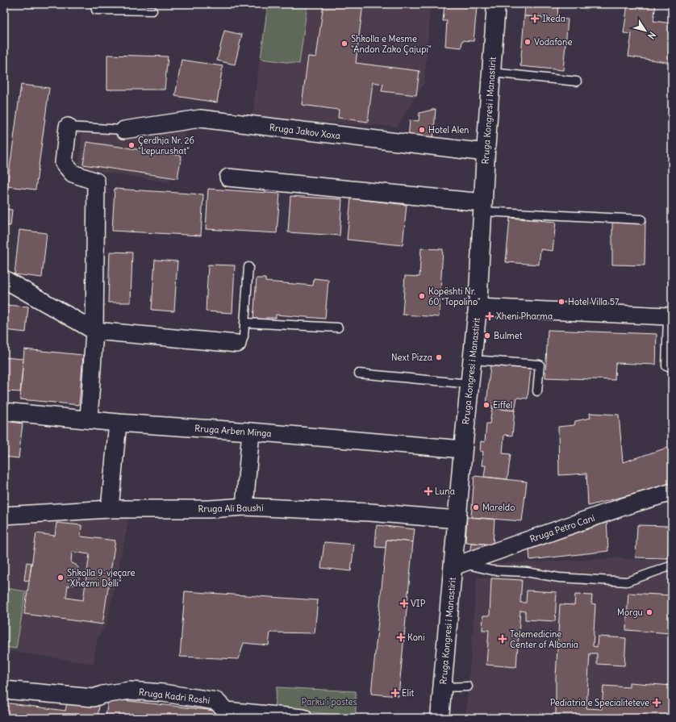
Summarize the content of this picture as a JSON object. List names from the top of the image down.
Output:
{
  "streets": {
    "street": [
      "Rruga Kongresi i Manastirit",
      "Rruga Jakov Xoxa",
      "Rruga Arben Minga",
      "Rruga Ali Baushi",
      "Rruga Petro Cani",
      "Rruga Kadri Roshi"
    ]
  },
  "crossings": [
    ["Rruga Kongresi i Manastirit", "Rruga Jakov Xoxa"],
    ["Rruga Kongresi i Manastirit", "Rruga Arben Minga"],
    ["Rruga Kongresi i Manastirit", "Rruga Ali Baushi"],
    ["Rruga Kongresi i Manastirit", "Rruga Petro Cani"]
  ],
  "parks": ["Parku i postes"],
  "places": {
    "health": [
      "Ikeda",
      "Xheni Pharma",
      "Luna",
      "VIP",
      "Koni",
      "Telemedicine Center of Albania",
      "Elit",
      "Pediatria e Specialiteteve"
    ],
    "other": [
      "Vodafone",
      "Shkolla e Mesme \"Andon Zako Çajupi\"",
      "Hotel Alen",
      "Çerdhja Nr. 26 \"Lepurushat\"",
      "Kopështi Nr. 60 \"Topolino\"",
      "Hotel Villa 57",
      "Bulmet",
      "Next Pizza",
      "Eiffel",
      "Mareldo",
      "Shkolla 9-vjeçare \"Xhezmi Delli\"",
      "Morgu"
    ]
  },
  "north": "bottom right"
}
